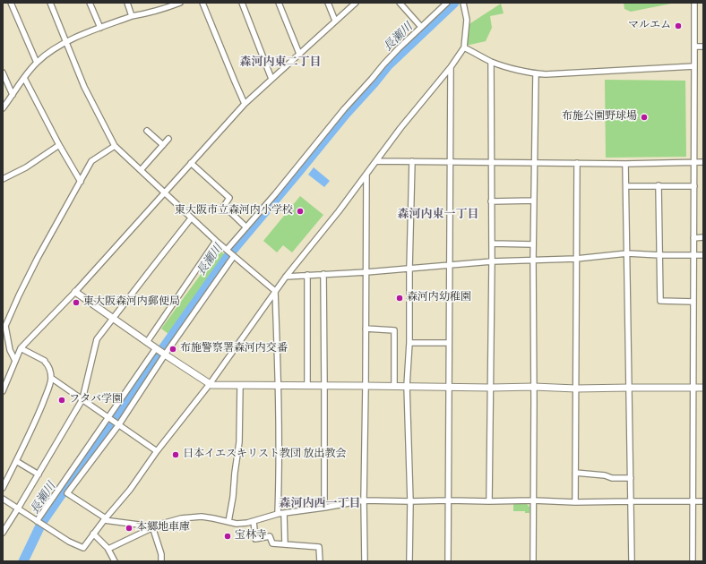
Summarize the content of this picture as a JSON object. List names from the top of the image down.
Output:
{
  "districts": ["森河内東二丁目", "森河内東一丁目", "森河内西一丁目"],
  "water": ["長瀬川"],
  "places": [
    "マルエム",
    "布施公園野球場",
    "東大阪市立森河内小学校",
    "森河内幼稚園",
    "東大阪森河内郵便局",
    "布施警察署森河内交番",
    "フタバ学園",
    "日本イエスキリスト教団 放出教会",
    "本郷地車庫",
    "宝林寺"
  ]
}
